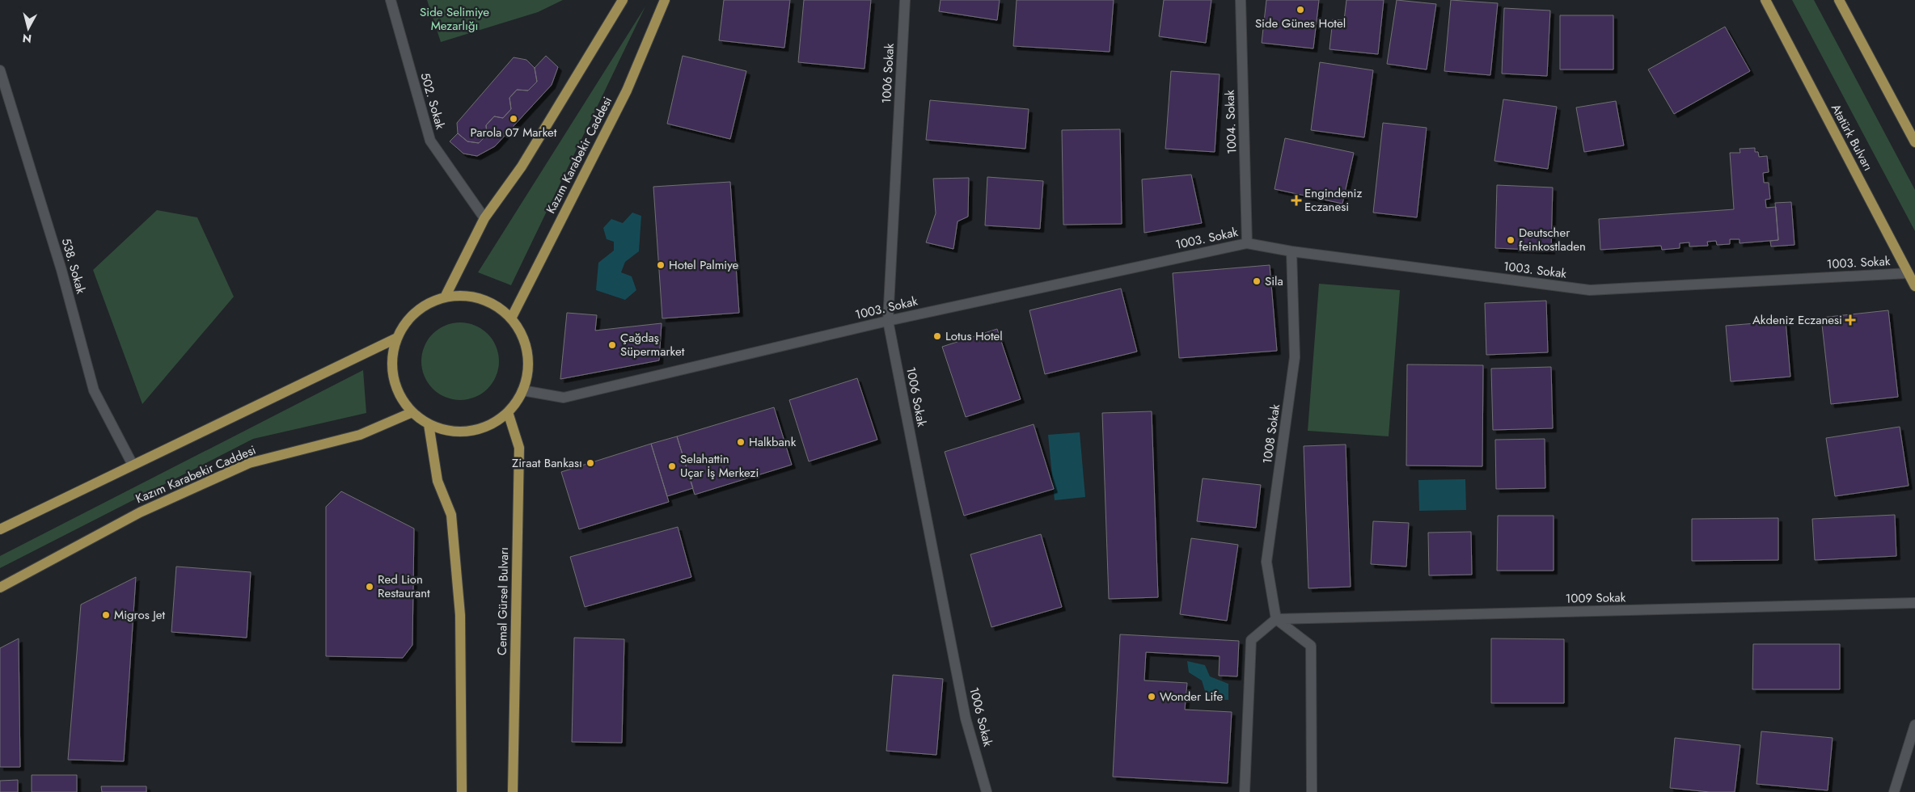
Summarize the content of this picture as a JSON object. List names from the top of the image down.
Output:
{
  "streets": {
    "main road": ["Atatürk Bulvarı", "Kazım Karabekir Caddesi", "Cemal Gürsel Bulvarı"],
    "street": [
      "1006 Sokak",
      "502. Sokak",
      "1004. Sokak",
      "1003. Sokak",
      "538. Sokak",
      "1008 Sokak",
      "1009 Sokak"
    ]
  },
  "crossings": [
    ["1006 Sokak", "1003. Sokak"],
    ["1004. Sokak", "1003. Sokak"],
    ["Atatürk Bulvarı", "1003. Sokak"],
    ["Kazım Karabekir Caddesi", "1003. Sokak"],
    ["Kazım Karabekir Caddesi", "Cemal Gürsel Bulvarı"],
    ["1003. Sokak", "1008 Sokak"],
    ["1003. Sokak", "Cemal Gürsel Bulvarı"],
    ["1008 Sokak", "1009 Sokak"]
  ],
  "parks": ["Side Selimiye Mezarlığı"],
  "places": {
    "other": [
      "Side Günes Hotel",
      "Parola 07 Market",
      "Deutscher feinkostladen",
      "Hotel Palmiye",
      "Sila",
      "Lotus Hotel",
      "Çağdaş Süpermarket",
      "Halkbank",
      "Ziraat Bankası",
      "Selahattin Uçar İş Merkezi",
      "Red Lion Restaurant",
      "Migros Jet",
      "Wonder Life"
    ],
    "health": ["Engindeniz Eczanesi", "Akdeniz Eczanesi"]
  },
  "north": "bottom"
}
